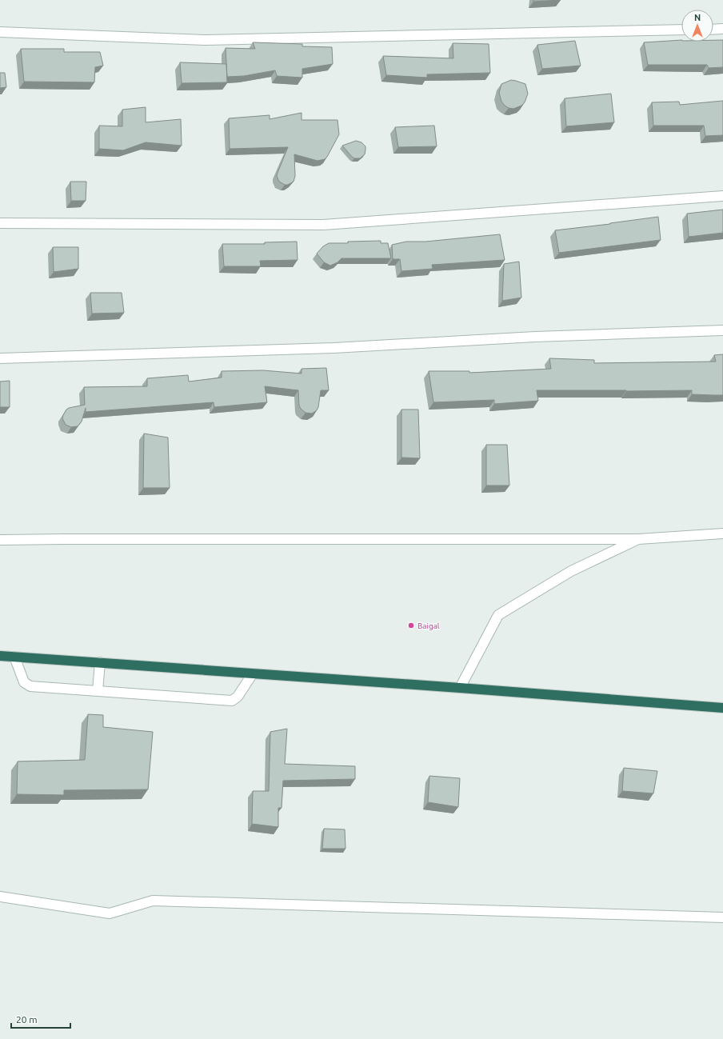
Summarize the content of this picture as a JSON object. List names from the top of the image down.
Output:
{
  "places": ["Baigal"],
  "scale_bar": "20 m",
  "north": "top"
}
